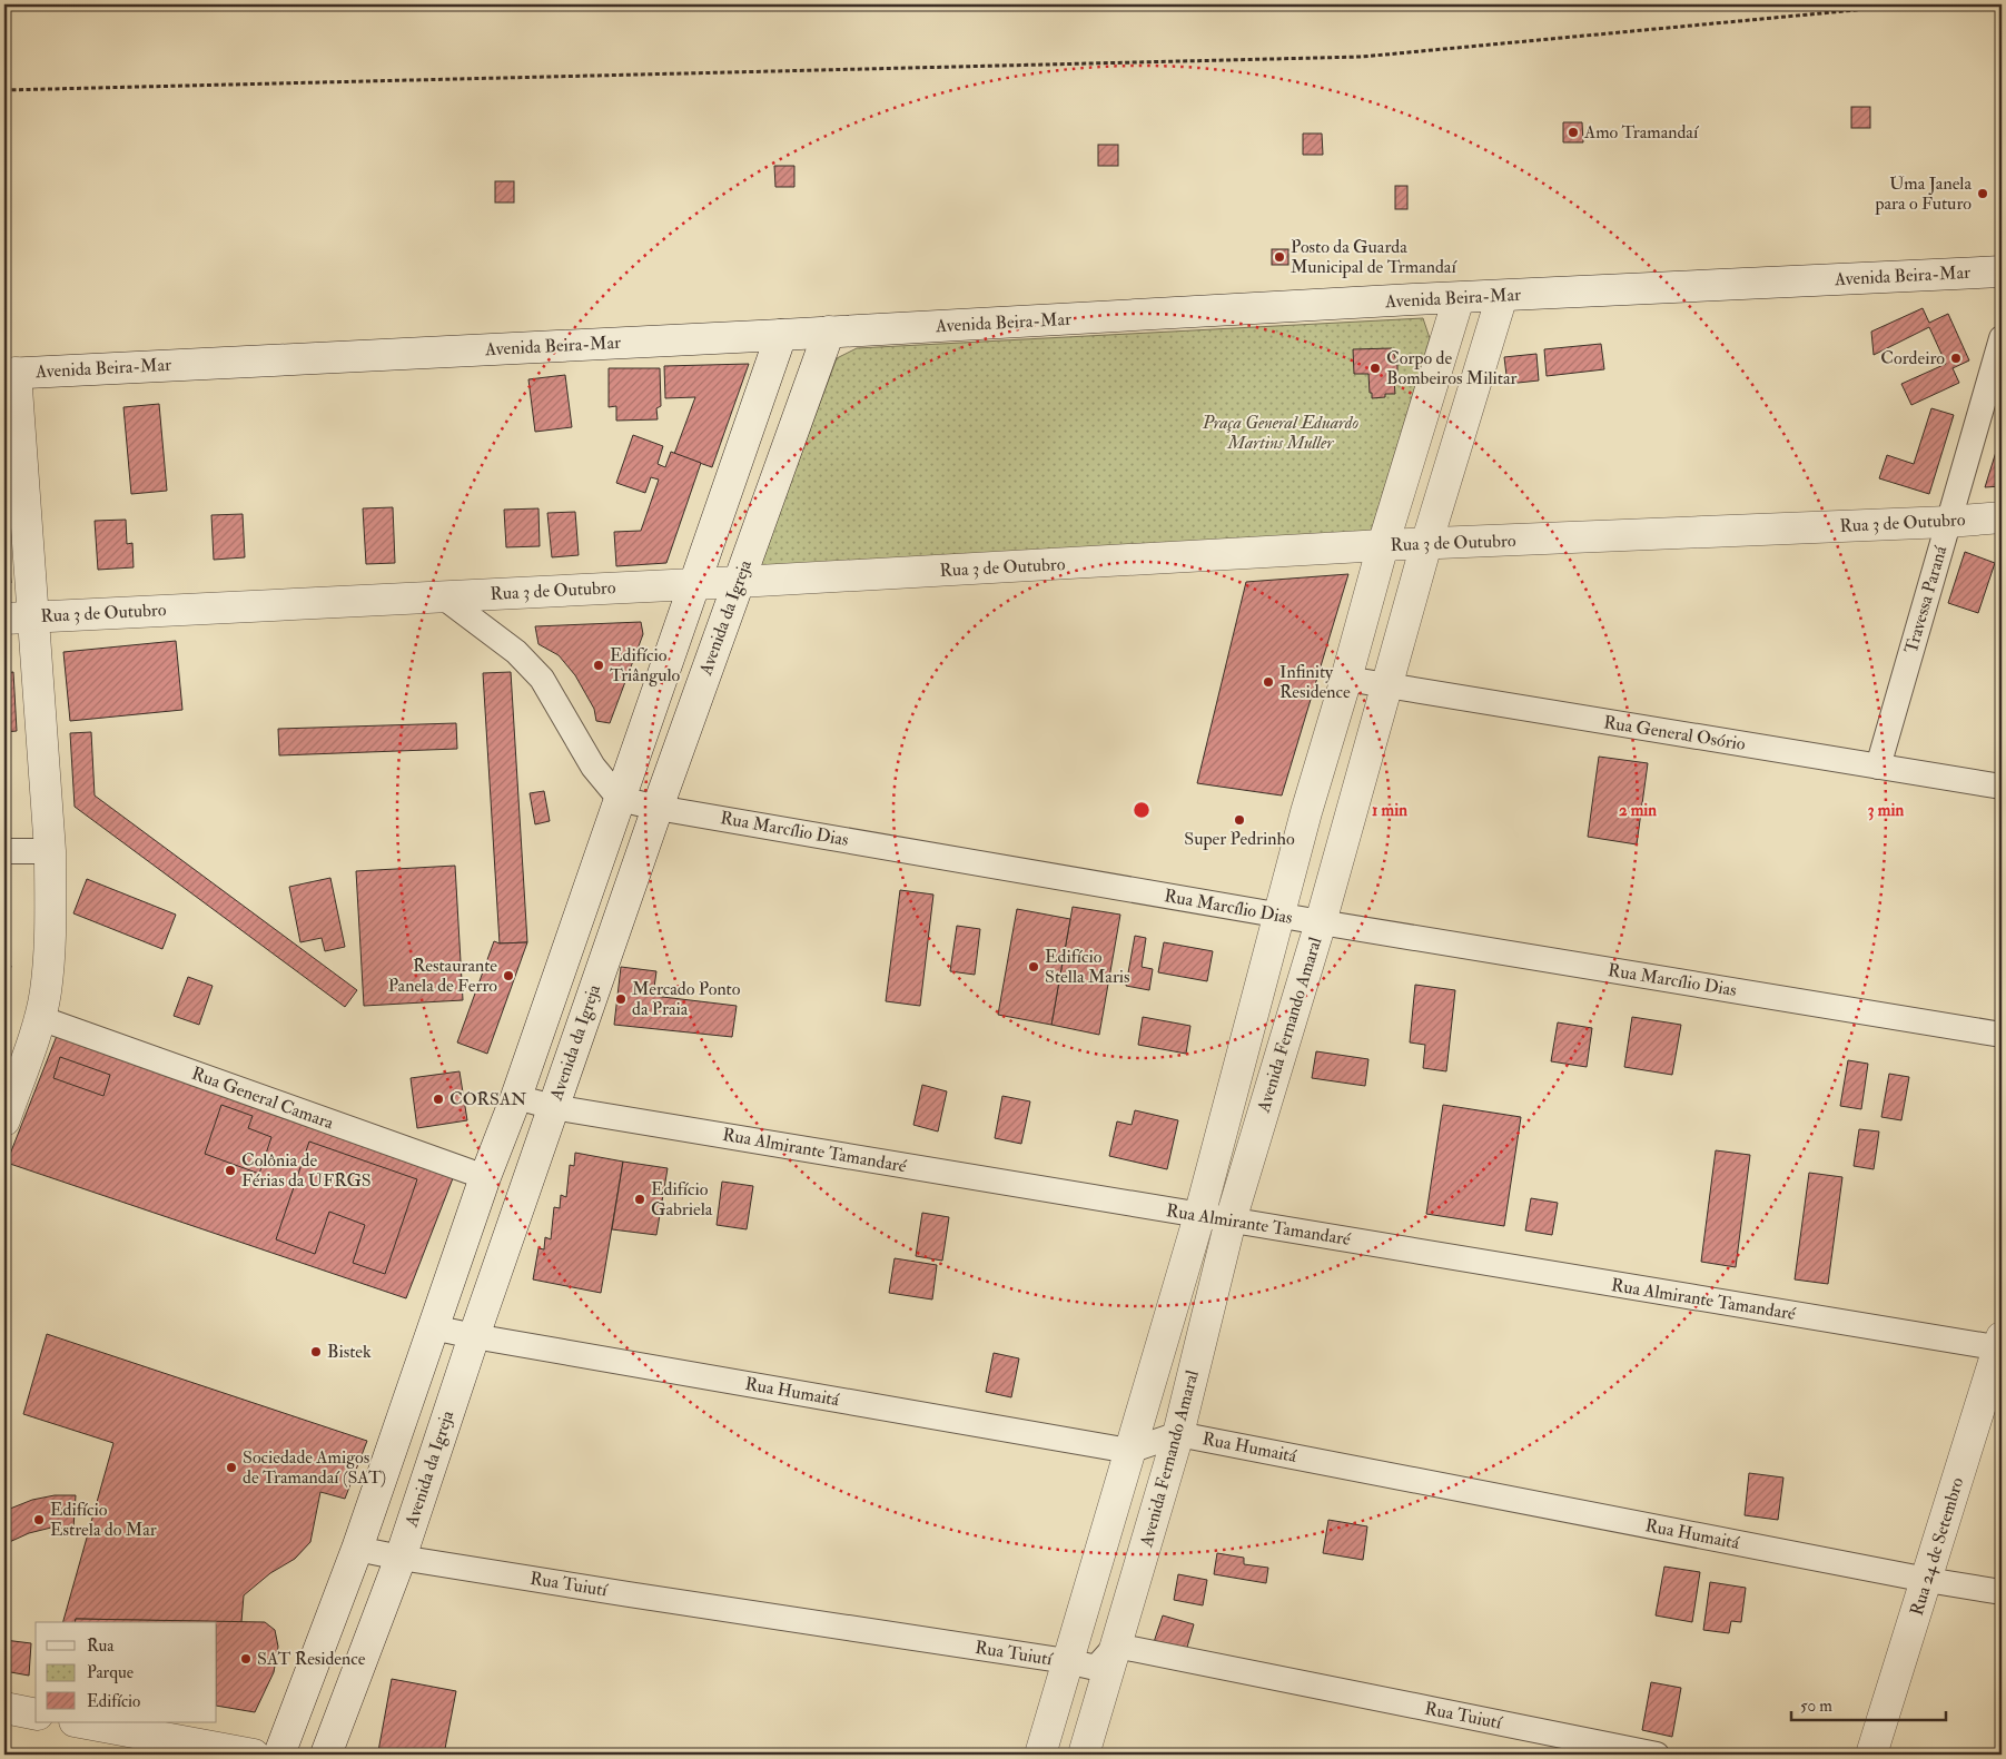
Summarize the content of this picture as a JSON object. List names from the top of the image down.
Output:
{
  "streets": {
    "street": [
      "Avenida Beira-Mar",
      "Rua 3 de Outubro",
      "Travessa Paraná",
      "Avenida da Igreja",
      "Rua General Osório",
      "Rua Marcílio Dias",
      "Avenida Fernando Amaral",
      "Rua General Camara",
      "Rua Almirante Tamandaré",
      "Rua Humaitá",
      "Rua 24 de Setembro",
      "Rua Tuiutí"
    ]
  },
  "crossings": [
    ["Avenida Beira-Mar", "Avenida da Igreja"],
    ["Avenida Beira-Mar", "Avenida Fernando Amaral"],
    ["Rua 3 de Outubro", "Travessa Paraná"],
    ["Rua 3 de Outubro", "Avenida da Igreja"],
    ["Rua 3 de Outubro", "Avenida Fernando Amaral"],
    ["Travessa Paraná", "Rua General Osório"],
    ["Avenida da Igreja", "Rua Marcílio Dias"],
    ["Avenida da Igreja", "Rua Almirante Tamandaré"],
    ["Avenida da Igreja", "Rua Humaitá"],
    ["Avenida da Igreja", "Rua Tuiutí"],
    ["Rua General Osório", "Avenida Fernando Amaral"],
    ["Rua Marcílio Dias", "Avenida Fernando Amaral"],
    ["Avenida Fernando Amaral", "Rua Almirante Tamandaré"],
    ["Avenida Fernando Amaral", "Rua Humaitá"],
    ["Avenida Fernando Amaral", "Rua Tuiutí"],
    ["Rua Almirante Tamandaré", "Rua 24 de Setembro"],
    ["Rua Humaitá", "Rua 24 de Setembro"]
  ],
  "parks": ["Praça General Eduardo Martins Muller"],
  "places": [
    "Amo Tramandaí",
    "Uma Janela para o Futuro",
    "Posto da Guarda Municipal de Trmandaí",
    "Cordeiro",
    "Corpo de Bombeiros Militar",
    "Edifício Triângulo",
    "Infinity Residence",
    "Super Pedrinho",
    "Edifício Stella Maris",
    "Restaurante Panela de Ferro",
    "Mercado Ponto da Praia",
    "CORSAN",
    "Colônia de Férias da UFRGS",
    "Edifício Gabriela",
    "Bistek",
    "Sociedade Amigos de Tramandaí (SAT)",
    "Edifício Estrela do Mar",
    "SAT Residence"
  ],
  "legend": ["Rua", "Parque", "Edifício"],
  "scale_bar": "50 m",
  "rings": ["1 min", "2 min", "3 min"]
}
